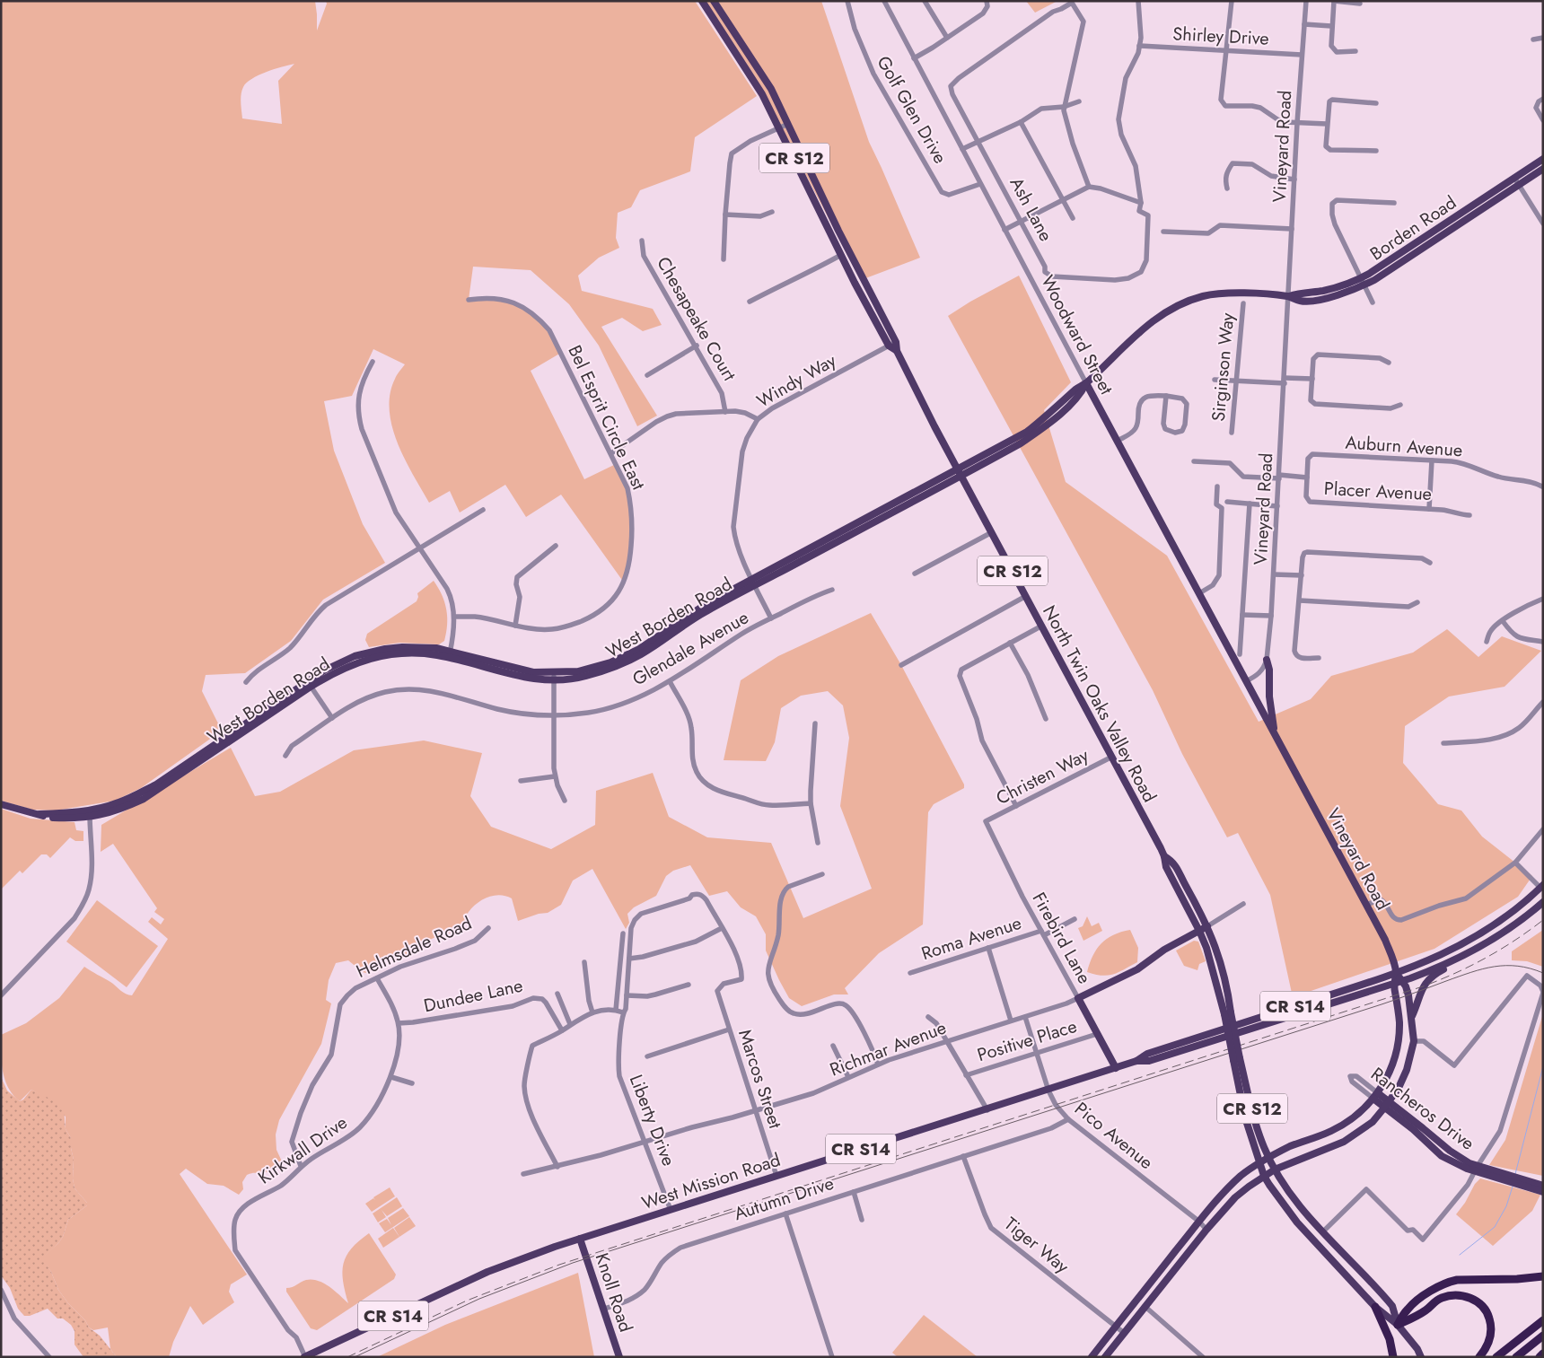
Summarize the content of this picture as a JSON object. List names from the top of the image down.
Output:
{
  "streets": {
    "main road": [
      "Vineyard Road",
      "CR S12",
      "Borden Road",
      "Woodward Street",
      "West Borden Road",
      "North Twin Oaks Valley Road",
      "Firebird Lane",
      "CR S14",
      "Richmar Avenue",
      "Rancheros Drive",
      "West Mission Road",
      "Knoll Road"
    ],
    "street": [
      "Shirley Drive",
      "Golf Glen Drive",
      "Ash Lane",
      "Chesapeake Court",
      "Sirginson Way",
      "Windy Way",
      "Bel Esprit Circle East",
      "Auburn Avenue",
      "Placer Avenue",
      "Glendale Avenue",
      "Christen Way",
      "Roma Avenue",
      "Helmsdale Road",
      "Dundee Lane",
      "Positive Place",
      "Marcos Street",
      "Liberty Drive",
      "Pico Avenue",
      "Kirkwall Drive",
      "Autumn Drive",
      "Tiger Way"
    ]
  },
  "crossings": [
    ["Shirley Drive", "Vineyard Road"],
    ["Golf Glen Drive", "Woodward Street"],
    ["Vineyard Road", "Borden Road"],
    ["Vineyard Road", "Woodward Street"],
    ["Vineyard Road", "CR S14"],
    ["Vineyard Road", "West Mission Road"],
    ["CR S12", "Windy Way"],
    ["CR S12", "North Twin Oaks Valley Road"],
    ["Borden Road", "Woodward Street"],
    ["Borden Road", "West Borden Road"],
    ["Borden Road", "North Twin Oaks Valley Road"],
    ["Chesapeake Court", "Windy Way"],
    ["Windy Way", "Bel Esprit Circle East"],
    ["Windy Way", "North Twin Oaks Valley Road"],
    ["Auburn Avenue", "Placer Avenue"],
    ["West Borden Road", "North Twin Oaks Valley Road"],
    ["North Twin Oaks Valley Road", "Christen Way"],
    ["North Twin Oaks Valley Road", "Richmar Avenue"],
    ["Christen Way", "Firebird Lane"],
    ["Roma Avenue", "Firebird Lane"],
    ["Firebird Lane", "Positive Place"],
    ["Firebird Lane", "Richmar Avenue"],
    ["Firebird Lane", "West Mission Road"],
    ["Helmsdale Road", "Kirkwall Drive"],
    ["Dundee Lane", "Kirkwall Drive"],
    ["CR S14", "West Mission Road"],
    ["Positive Place", "Pico Avenue"],
    ["Richmar Avenue", "Marcos Street"],
    ["Richmar Avenue", "Liberty Drive"],
    ["Richmar Avenue", "Pico Avenue"],
    ["Marcos Street", "Liberty Drive"],
    ["Marcos Street", "West Mission Road"],
    ["Liberty Drive", "West Mission Road"],
    ["Pico Avenue", "West Mission Road"],
    ["Pico Avenue", "Autumn Drive"],
    ["Kirkwall Drive", "West Mission Road"],
    ["West Mission Road", "Knoll Road"],
    ["Autumn Drive", "Tiger Way"],
    ["Autumn Drive", "Knoll Road"]
  ]
}
